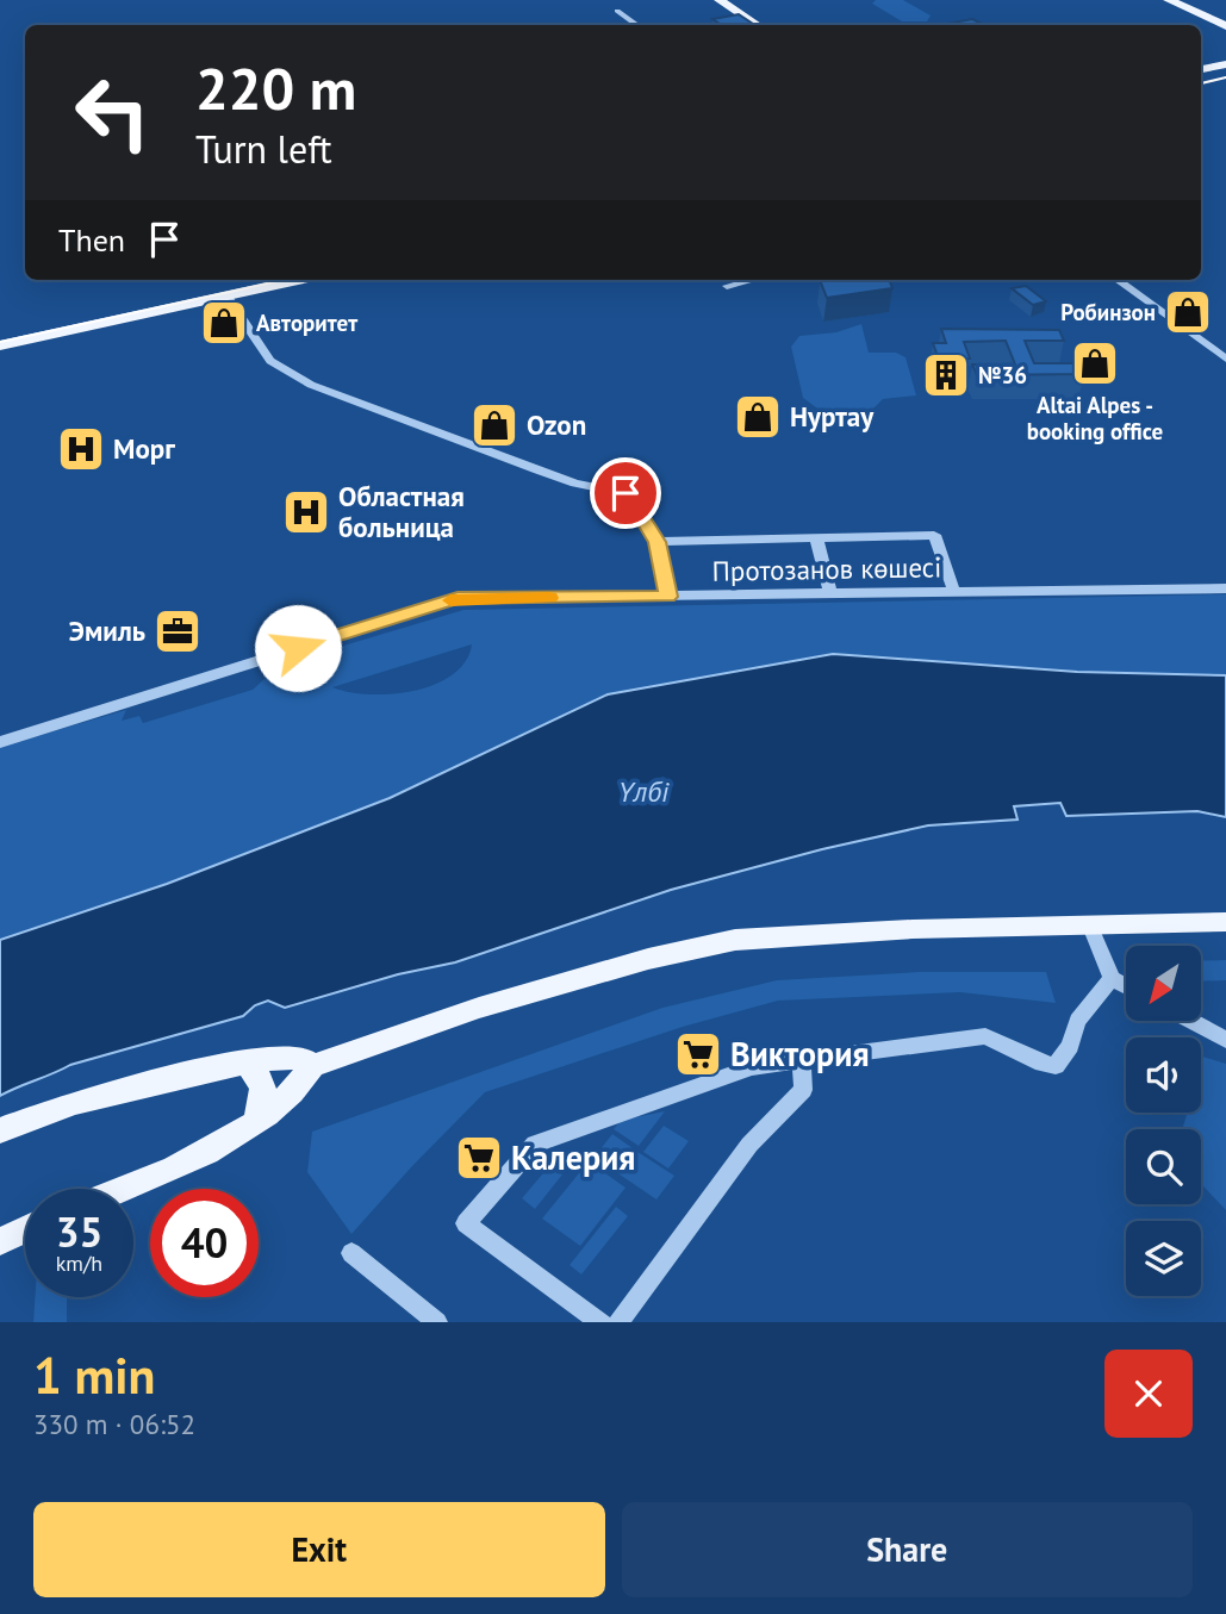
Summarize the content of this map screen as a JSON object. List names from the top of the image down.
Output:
{
  "streets": {
    "street": ["Протозанов көшесі"]
  },
  "water": ["Үлбі"],
  "places": {
    "shop": [
      "Робинзон",
      "Авторитет",
      "Altai Alpes - booking office",
      "Нуртау",
      "Ozon"
    ],
    "building": ["№36"],
    "hospital": ["Морг", "Областная больница"],
    "office": ["Эмиль"],
    "supermarket": ["Виктория", "Калерия"]
  },
  "north": "bottom left",
  "page": {
    "turn": ["220 m", "Turn left"],
    "then": "Then",
    "speed": "35 km/h",
    "limit": "40",
    "heading": ["1 min", "330 m · 06:52"],
    "buttons": ["Exit", "Share"]
  }
}
